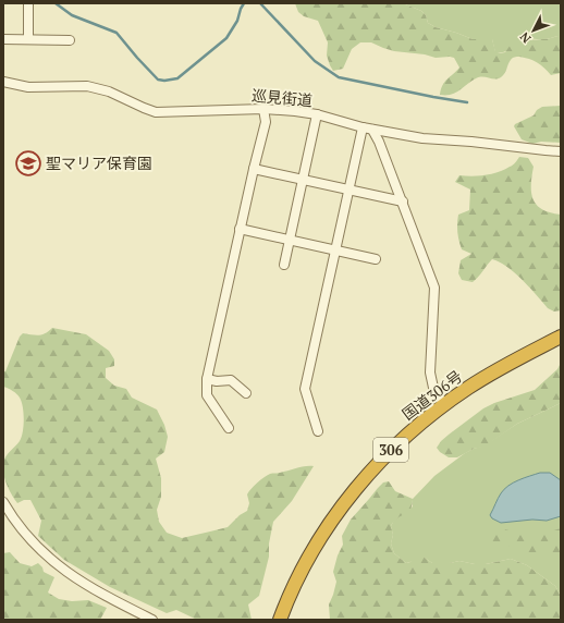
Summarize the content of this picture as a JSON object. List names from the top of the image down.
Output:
{
  "streets": {
    "highway": ["国道306号", "306"],
    "street": ["巡見街道"]
  },
  "places": {
    "school or university": ["聖マリア保育園"]
  },
  "north": "bottom left"
}
